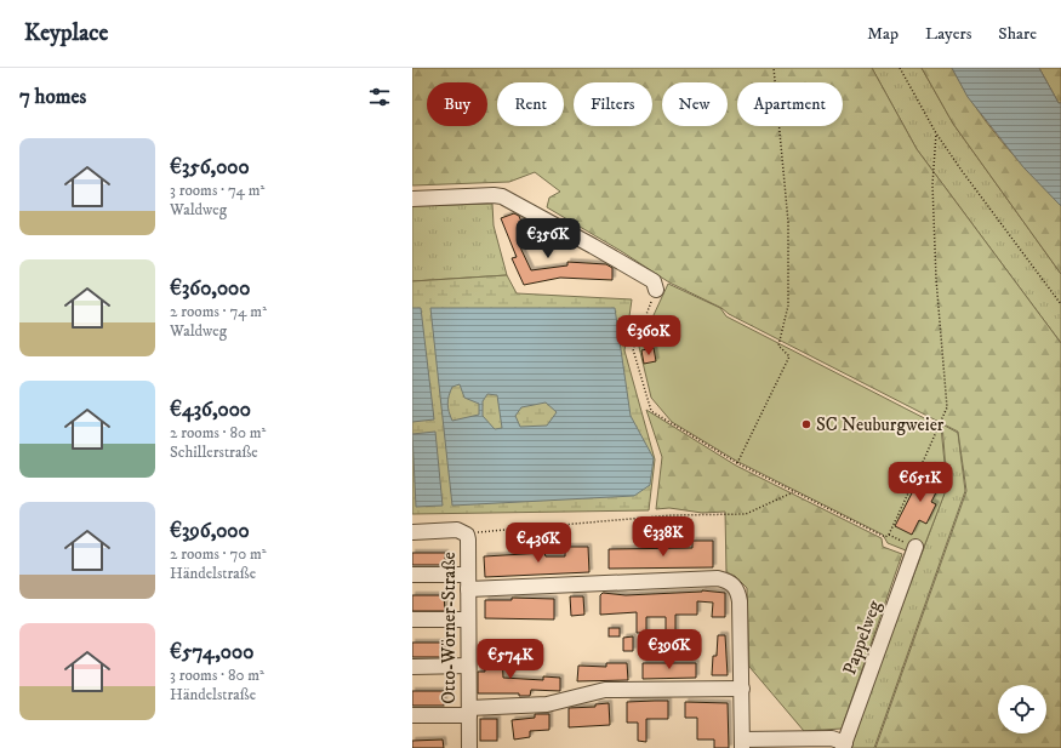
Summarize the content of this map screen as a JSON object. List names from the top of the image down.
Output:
{
  "streets": {
    "street": ["Otto-Wörner-Straße", "Pappelweg"]
  },
  "places": ["SC Neuburgweier"],
  "page": {
    "header": "Keyplace",
    "nav": ["Map", "Layers", "Share"],
    "heading": "7 homes",
    "chip": [
      "Buy",
      "Rent",
      "Filters",
      "New",
      "Apartment"
    ],
    "list": [
      {
        "name": "€356,000",
        "note": "3 rooms · 74 m² · Waldweg"
      },
      {
        "name": "€360,000",
        "note": "2 rooms · 74 m² · Waldweg"
      },
      {
        "name": "€436,000",
        "note": "2 rooms · 80 m² · Schillerstraße"
      },
      {
        "name": "€396,000",
        "note": "2 rooms · 70 m² · Händelstraße"
      },
      {
        "name": "€574,000",
        "note": "3 rooms · 80 m² · Händelstraße"
      }
    ],
    "price": [
      "€356K",
      "€360K",
      "€651K",
      "€338K",
      "€436K",
      "€396K",
      "€574K"
    ]
  }
}
